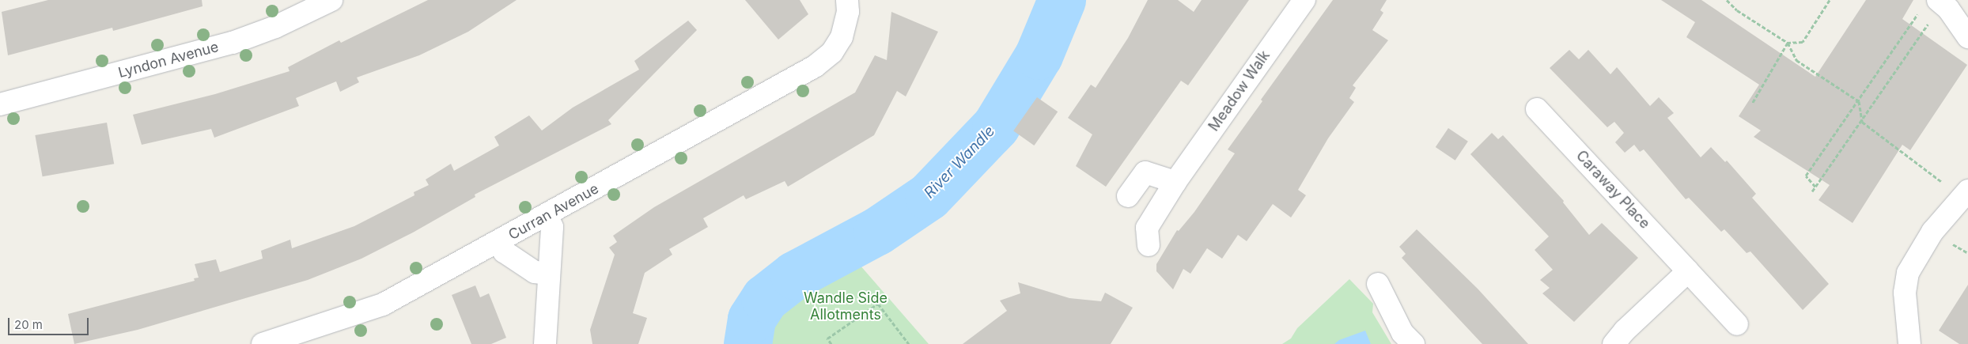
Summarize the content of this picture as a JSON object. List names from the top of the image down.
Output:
{
  "streets": {
    "street": [
      "Lyndon Avenue",
      "Meadow Walk",
      "Caraway Place",
      "Curran Avenue"
    ]
  },
  "water": ["River Wandle"],
  "parks": ["Wandle Side Allotments"],
  "scale_bar": "20 m"
}
